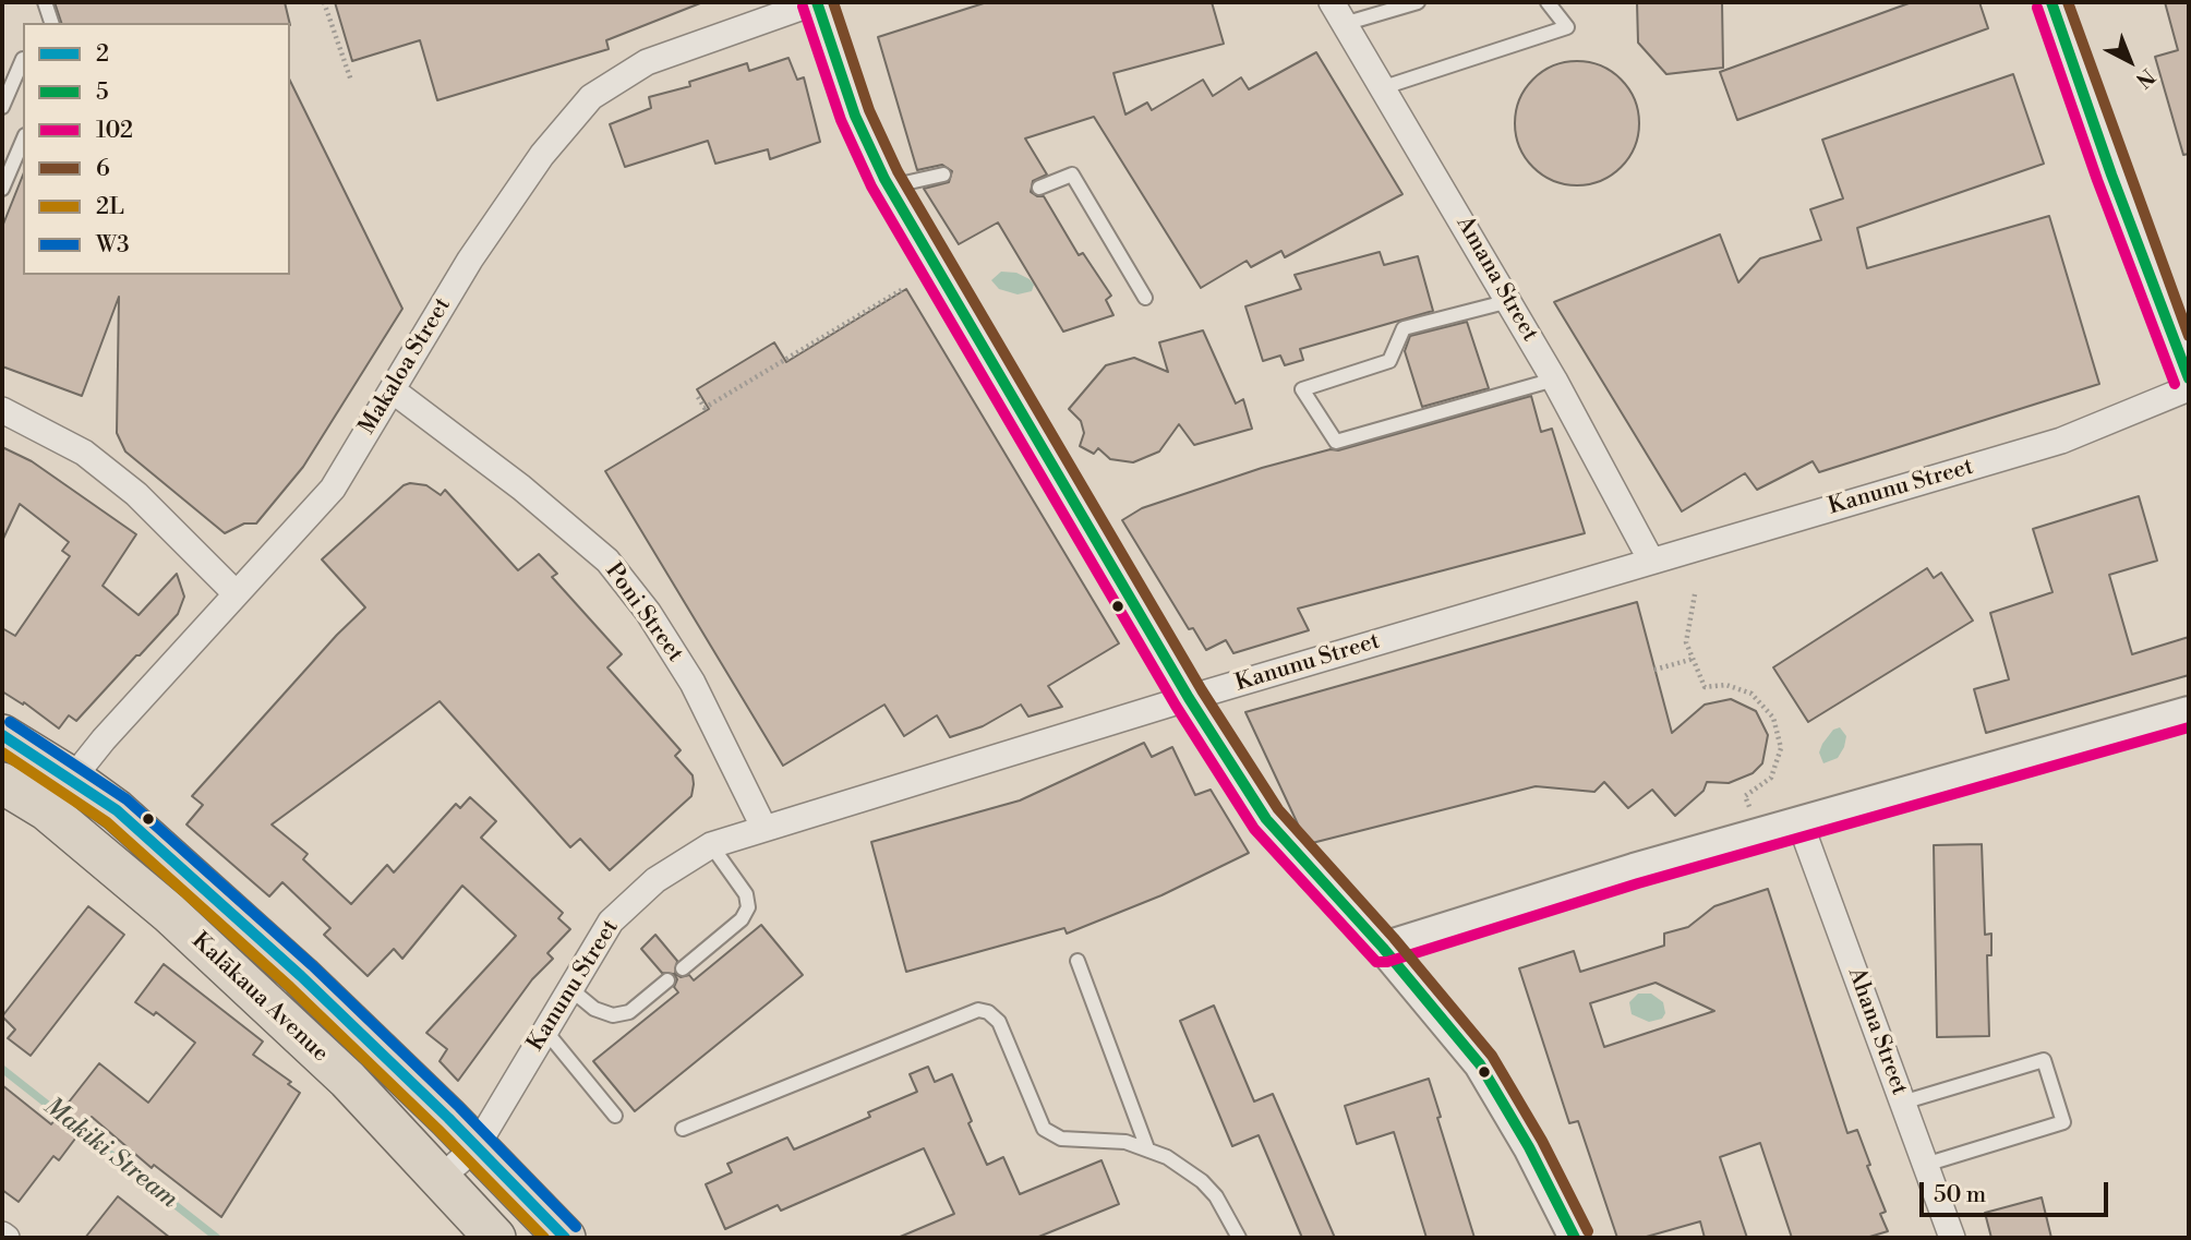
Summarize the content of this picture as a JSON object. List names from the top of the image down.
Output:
{
  "streets": {
    "main road": ["Kalākaua Avenue"],
    "street": [
      "Amana Street",
      "Makaloa Street",
      "Kanunu Street",
      "Poni Street",
      "Ahana Street"
    ]
  },
  "crossings": [
    ["Amana Street", "Kanunu Street"],
    ["Makaloa Street", "Poni Street"],
    ["Makaloa Street", "Kalākaua Avenue"],
    ["Kanunu Street", "Poni Street"],
    ["Kanunu Street", "Kalākaua Avenue"]
  ],
  "water": ["Makiki Stream"],
  "lines": [
    "transit line 5",
    "transit line 6",
    "transit line 102",
    "transit line W3",
    "transit line 2",
    "transit line 2L"
  ],
  "legend": [
    "2",
    "5",
    "102",
    "6",
    "2L",
    "W3"
  ],
  "scale_bar": "50 m",
  "north": "bottom right"
}
